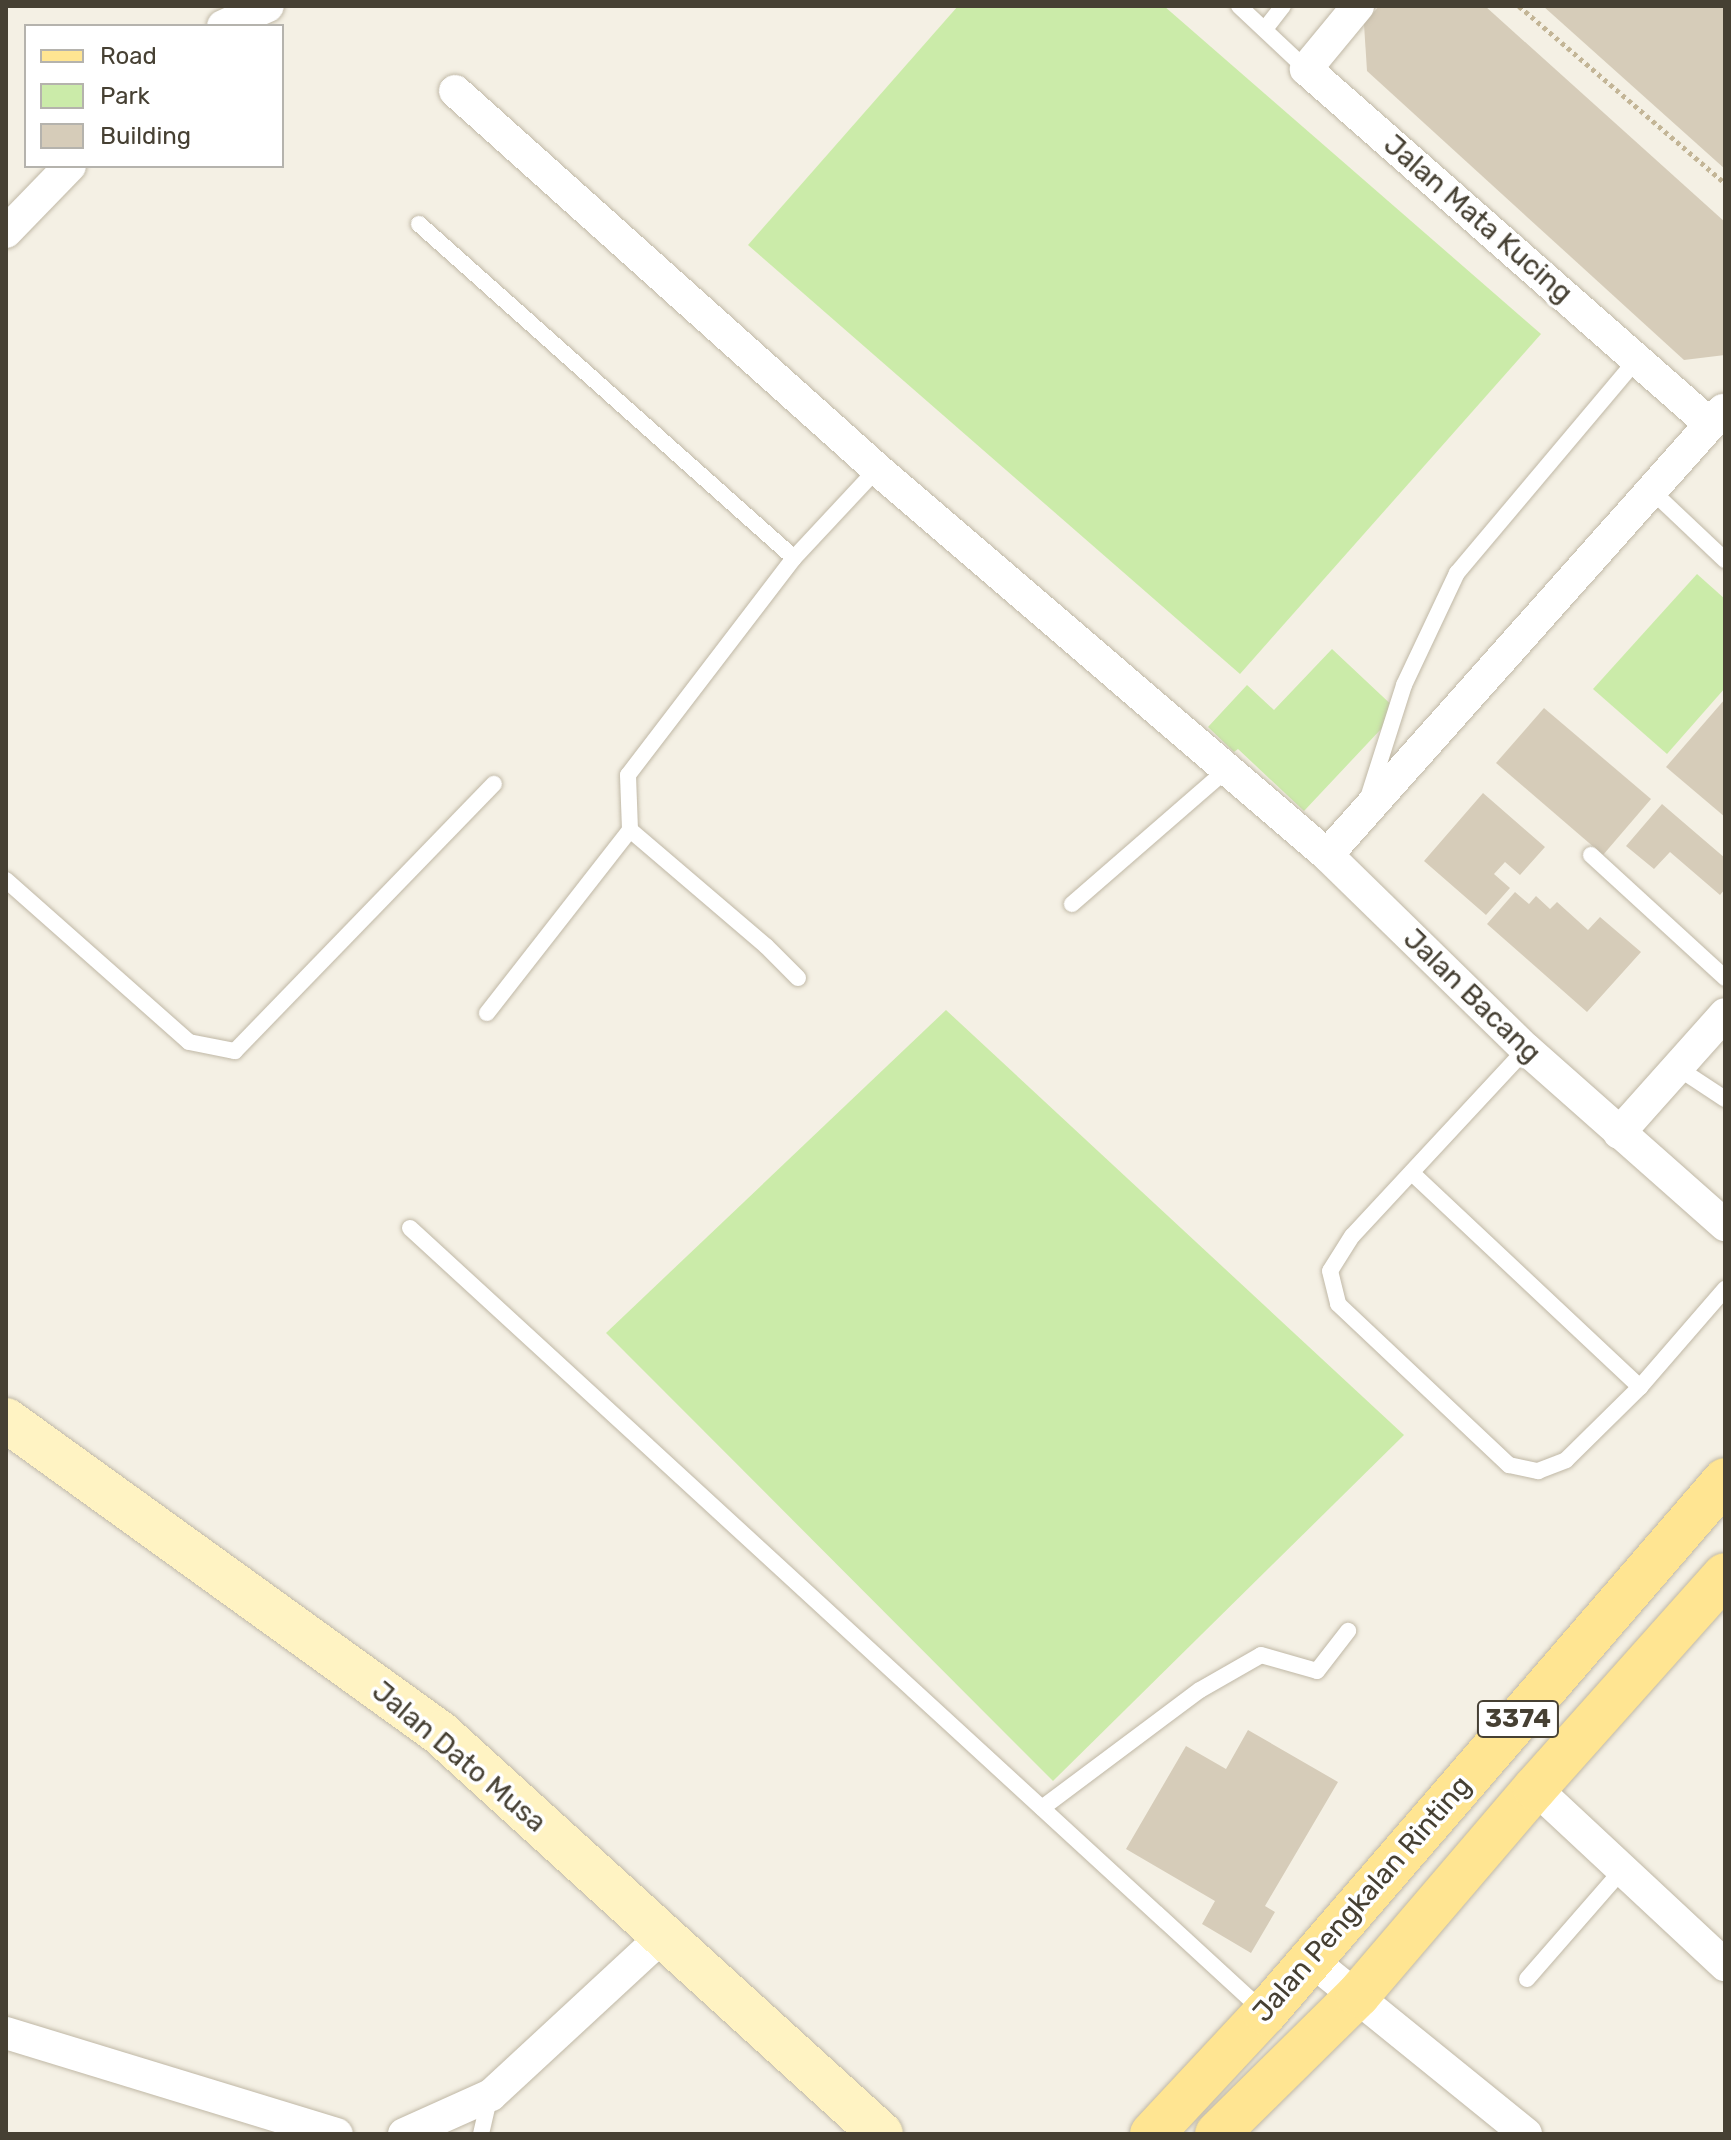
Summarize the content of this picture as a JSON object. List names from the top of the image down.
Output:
{
  "streets": {
    "main road": ["3374", "Jalan Pengkalan Rinting"],
    "street": ["Jalan Mata Kucing", "Jalan Bacang", "Jalan Dato Musa"]
  },
  "crossings": [
    ["Jalan Mata Kucing", "Jalan Bacang"]
  ],
  "legend": ["Road", "Park", "Building"]
}
